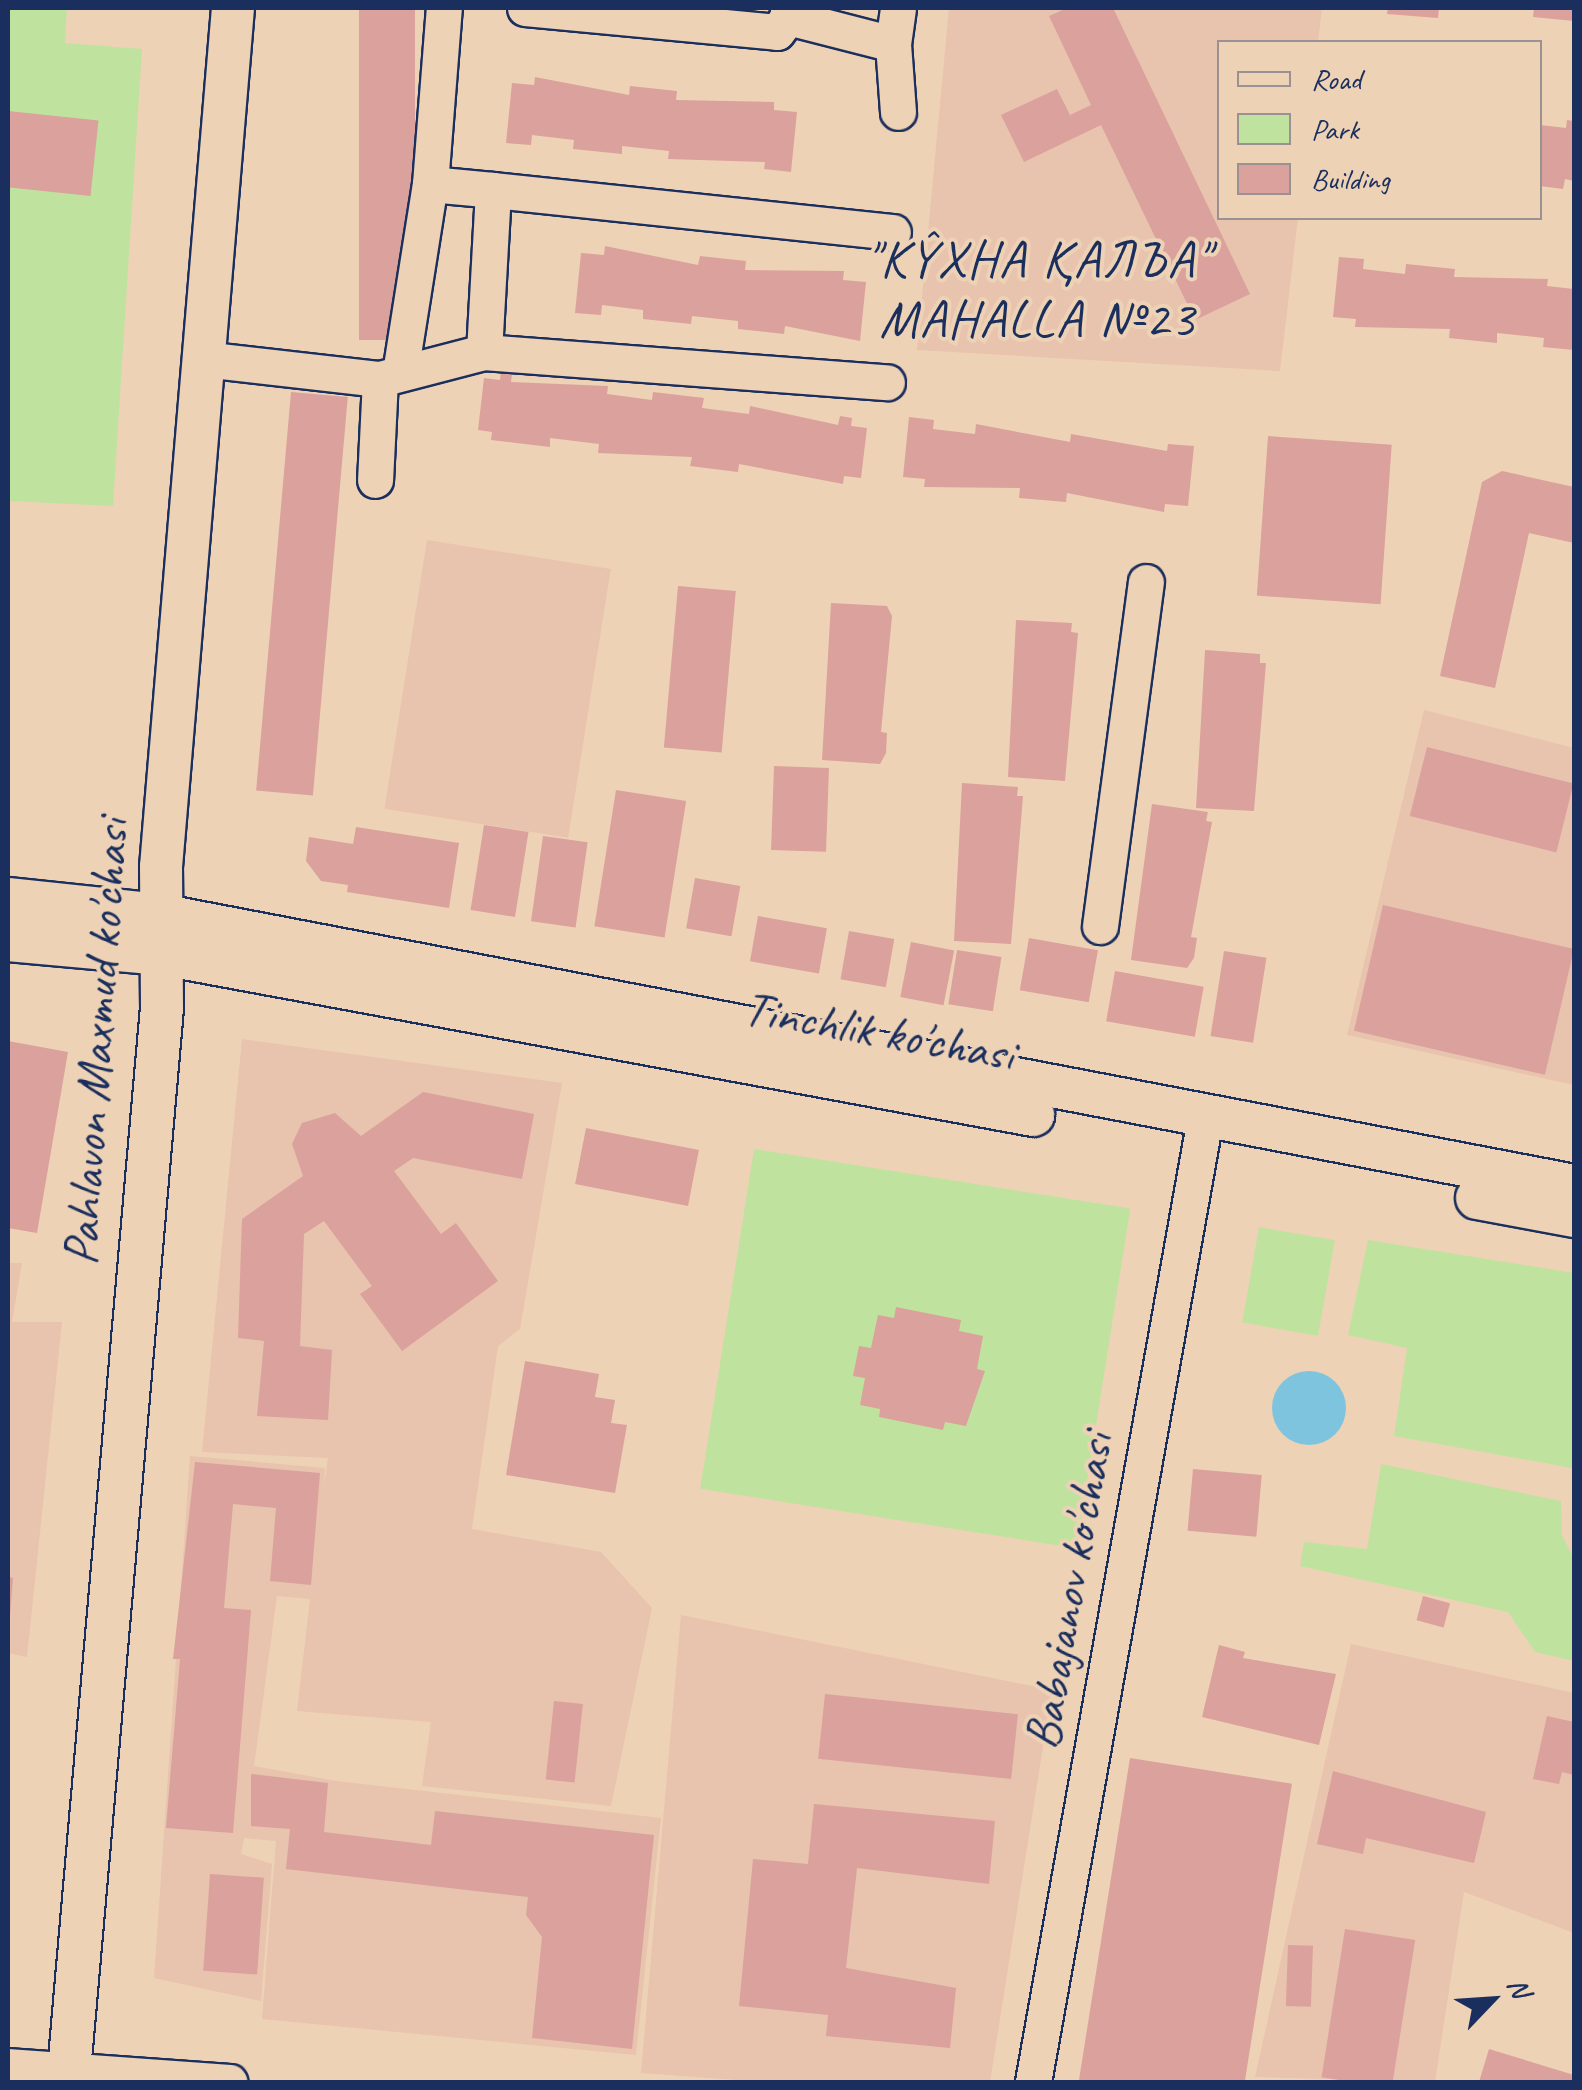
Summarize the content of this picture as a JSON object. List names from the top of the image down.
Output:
{
  "streets": {
    "main road": ["Tinchlik ko'chasi", "Pahlavon Maxmud ko'chasi"],
    "street": ["Babajanov ko'chasi"]
  },
  "crossings": [
    ["Tinchlik ko'chasi", "Pahlavon Maxmud ko'chasi"],
    ["Tinchlik ko'chasi", "Babajanov ko'chasi"]
  ],
  "districts": ["\"KŶХНА ҚАЛЪА\" MAHALLA №23"],
  "legend": ["Road", "Park", "Building"],
  "north": "top right"
}
